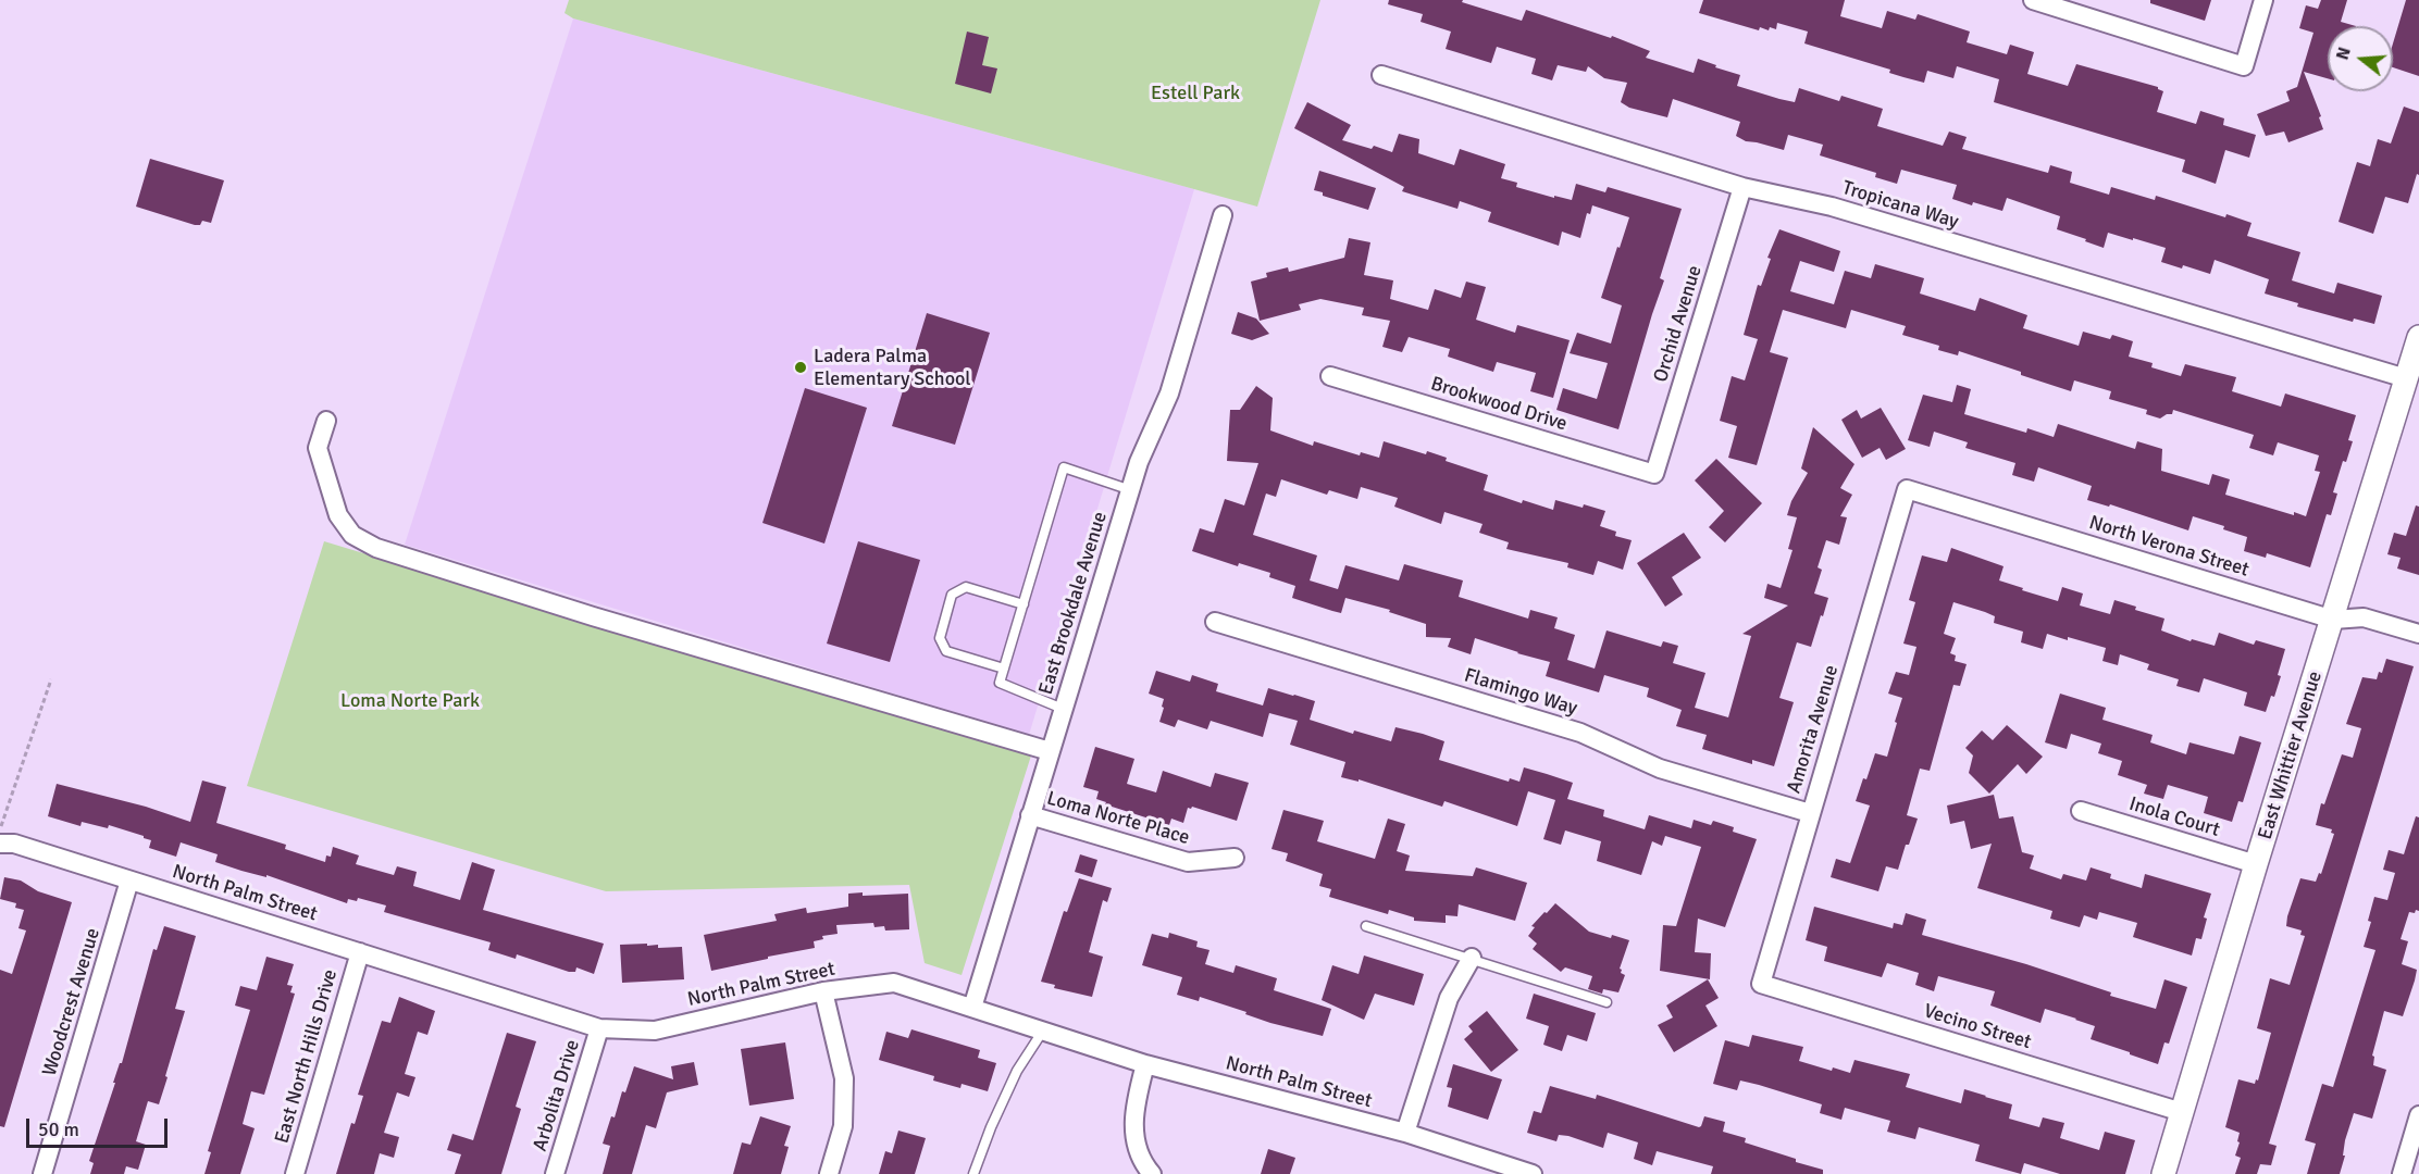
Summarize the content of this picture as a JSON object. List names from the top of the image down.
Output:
{
  "streets": {
    "street": [
      "Tropicana Way",
      "Orchid Avenue",
      "Brookwood Drive",
      "North Verona Street",
      "East Brookdale Avenue",
      "Flamingo Way",
      "Amorita Avenue",
      "East Whittier Avenue",
      "Inola Court",
      "Loma Norte Place",
      "North Palm Street",
      "Woodcrest Avenue",
      "Vecino Street",
      "East North Hills Drive",
      "Arbolita Drive"
    ]
  },
  "crossings": [
    ["Tropicana Way", "Orchid Avenue"],
    ["Tropicana Way", "East Whittier Avenue"],
    ["Orchid Avenue", "Brookwood Drive"],
    ["North Verona Street", "Amorita Avenue"],
    ["North Verona Street", "East Whittier Avenue"],
    ["East Brookdale Avenue", "Loma Norte Place"],
    ["East Brookdale Avenue", "North Palm Street"],
    ["Flamingo Way", "Amorita Avenue"],
    ["Amorita Avenue", "Vecino Street"],
    ["East Whittier Avenue", "Inola Court"],
    ["East Whittier Avenue", "Vecino Street"],
    ["North Palm Street", "Woodcrest Avenue"],
    ["North Palm Street", "East North Hills Drive"],
    ["North Palm Street", "Arbolita Drive"]
  ],
  "parks": ["Estell Park", "Loma Norte Park"],
  "places": ["Ladera Palma Elementary School"],
  "scale_bar": "50 m",
  "north": "left"
}
